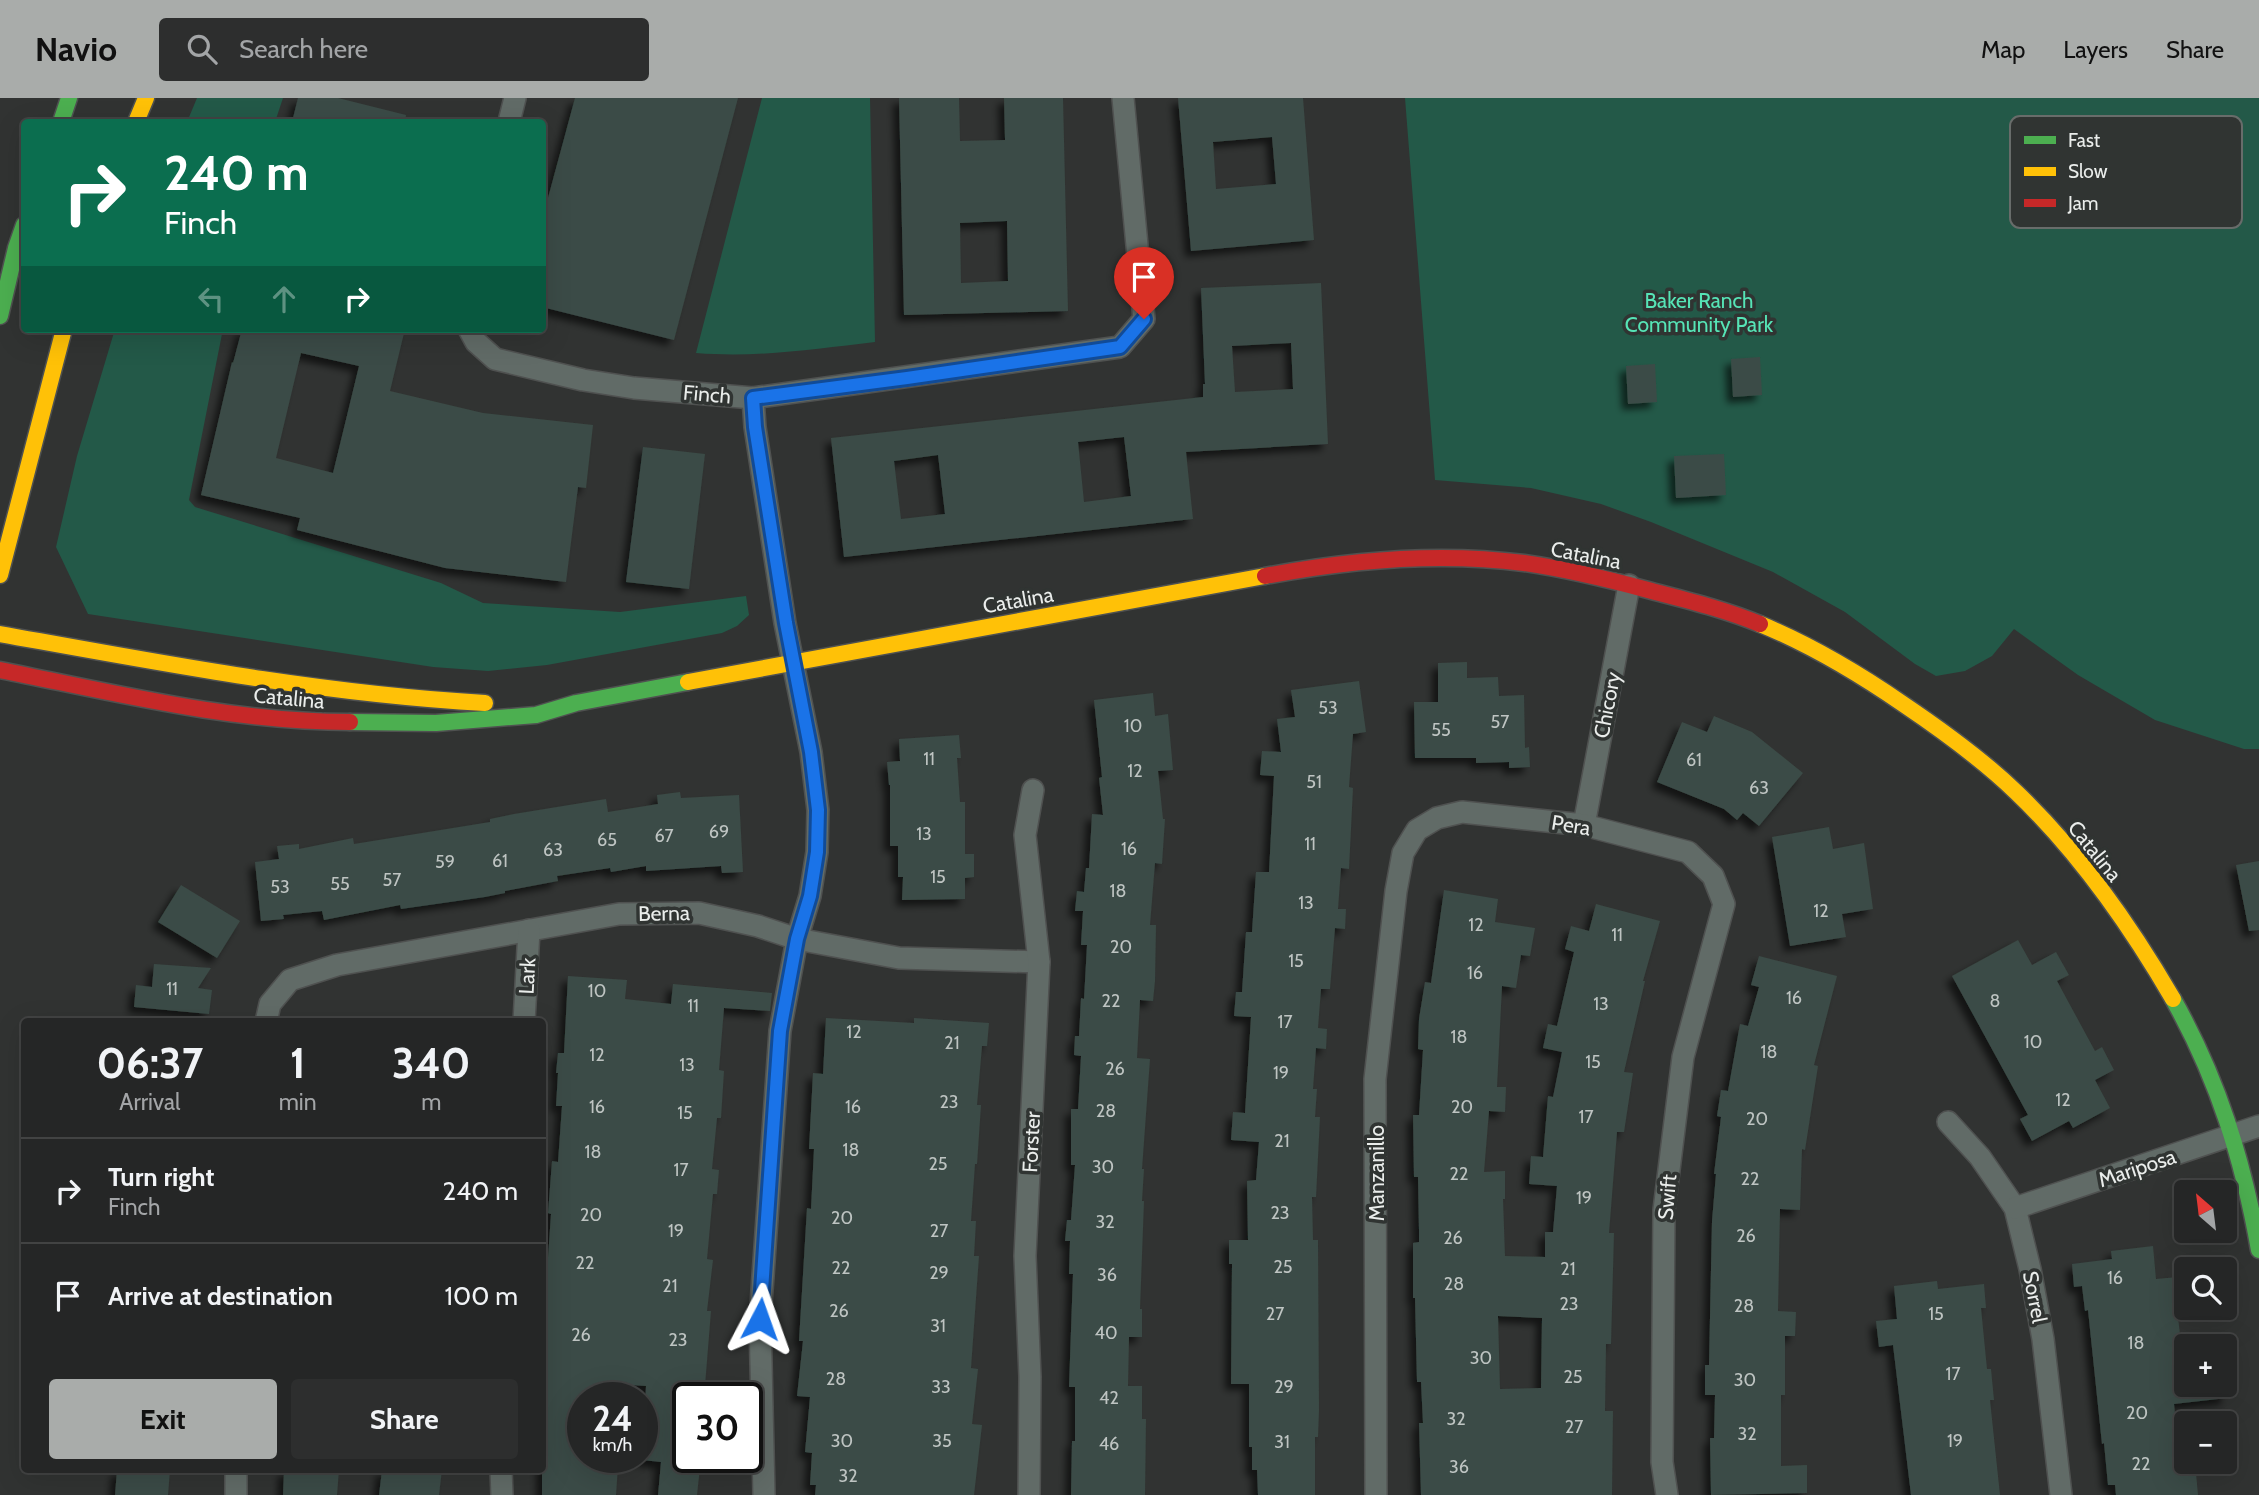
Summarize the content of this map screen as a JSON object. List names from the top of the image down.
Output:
{
  "streets": {
    "street": [
      "Finch",
      "Catalina",
      "Chicory",
      "Pera",
      "Berna",
      "Lark",
      "Forster",
      "Mariposa",
      "Manzanillo",
      "Swift",
      "Sorrel"
    ]
  },
  "crossings": [
    ["Catalina", "Chicory"],
    ["Catalina", "Mariposa"],
    ["Chicory", "Pera"],
    ["Pera", "Manzanillo"],
    ["Pera", "Swift"],
    ["Berna", "Lark"],
    ["Berna", "Forster"],
    ["Mariposa", "Sorrel"]
  ],
  "parks": ["Baker Ranch Community Park"],
  "house_numbers": [
    "53",
    "57",
    "10",
    "55",
    "11",
    "61",
    "12",
    "51",
    "63",
    "69",
    "13",
    "67",
    "65",
    "11",
    "16",
    "63",
    "61",
    "59",
    "15",
    "57",
    "55",
    "53",
    "18",
    "13",
    "12",
    "12",
    "11",
    "20",
    "15",
    "16",
    "11",
    "10",
    "16",
    "22",
    "8",
    "13",
    "11",
    "17",
    "12",
    "18",
    "10",
    "21",
    "18",
    "12",
    "15",
    "13",
    "26",
    "19",
    "12",
    "23",
    "16",
    "16",
    "20",
    "28",
    "15",
    "17",
    "20",
    "21",
    "18",
    "18",
    "25",
    "30",
    "17",
    "22",
    "22",
    "19",
    "23",
    "20",
    "20",
    "32",
    "19",
    "27",
    "26",
    "26",
    "22",
    "25",
    "22",
    "21",
    "29",
    "36",
    "16",
    "28",
    "21",
    "23",
    "28",
    "26",
    "27",
    "15",
    "31",
    "40",
    "26",
    "23",
    "18",
    "30",
    "17",
    "25",
    "28",
    "30",
    "33",
    "29",
    "42",
    "20",
    "32",
    "27",
    "32",
    "30",
    "35",
    "19",
    "31",
    "46",
    "22",
    "36",
    "32"
  ],
  "legend": ["Fast", "Slow", "Jam"],
  "north": "top left",
  "page": {
    "header": "Navio",
    "search": "Search here",
    "nav": ["Map", "Layers", "Share"],
    "turn": ["240 m", "Finch"],
    "eta": [
      "06:37",
      "Arrival",
      "1",
      "min",
      "340",
      "m"
    ],
    "list": [
      {
        "name": "Turn right",
        "note": "Finch",
        "value": "240 m"
      },
      {
        "name": "Arrive at destination",
        "value": "100 m"
      }
    ],
    "map_buttons": ["+", "−"],
    "buttons": ["Exit", "Share"],
    "speed": "24 km/h",
    "limit": "30"
  }
}
